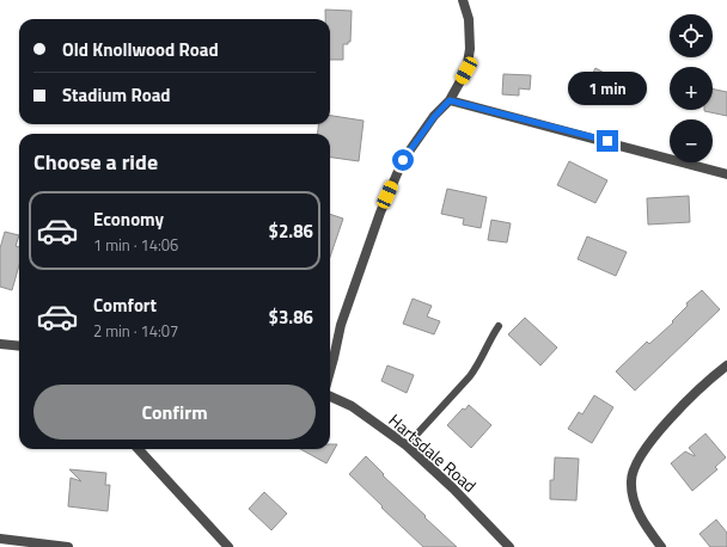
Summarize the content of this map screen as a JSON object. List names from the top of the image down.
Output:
{
  "streets": {
    "street": ["Hartsdale Road"]
  },
  "page": {
    "map_buttons": ["+", "−"],
    "banner": ["Old Knollwood Road", "Stadium Road"],
    "bubble": "1 min",
    "heading": "Choose a ride",
    "list": [
      {
        "name": "Economy",
        "note": "1 min · 14:06",
        "value": "$2.86"
      },
      {
        "name": "Comfort",
        "note": "2 min · 14:07",
        "value": "$3.86"
      }
    ],
    "buttons": "Confirm"
  }
}
